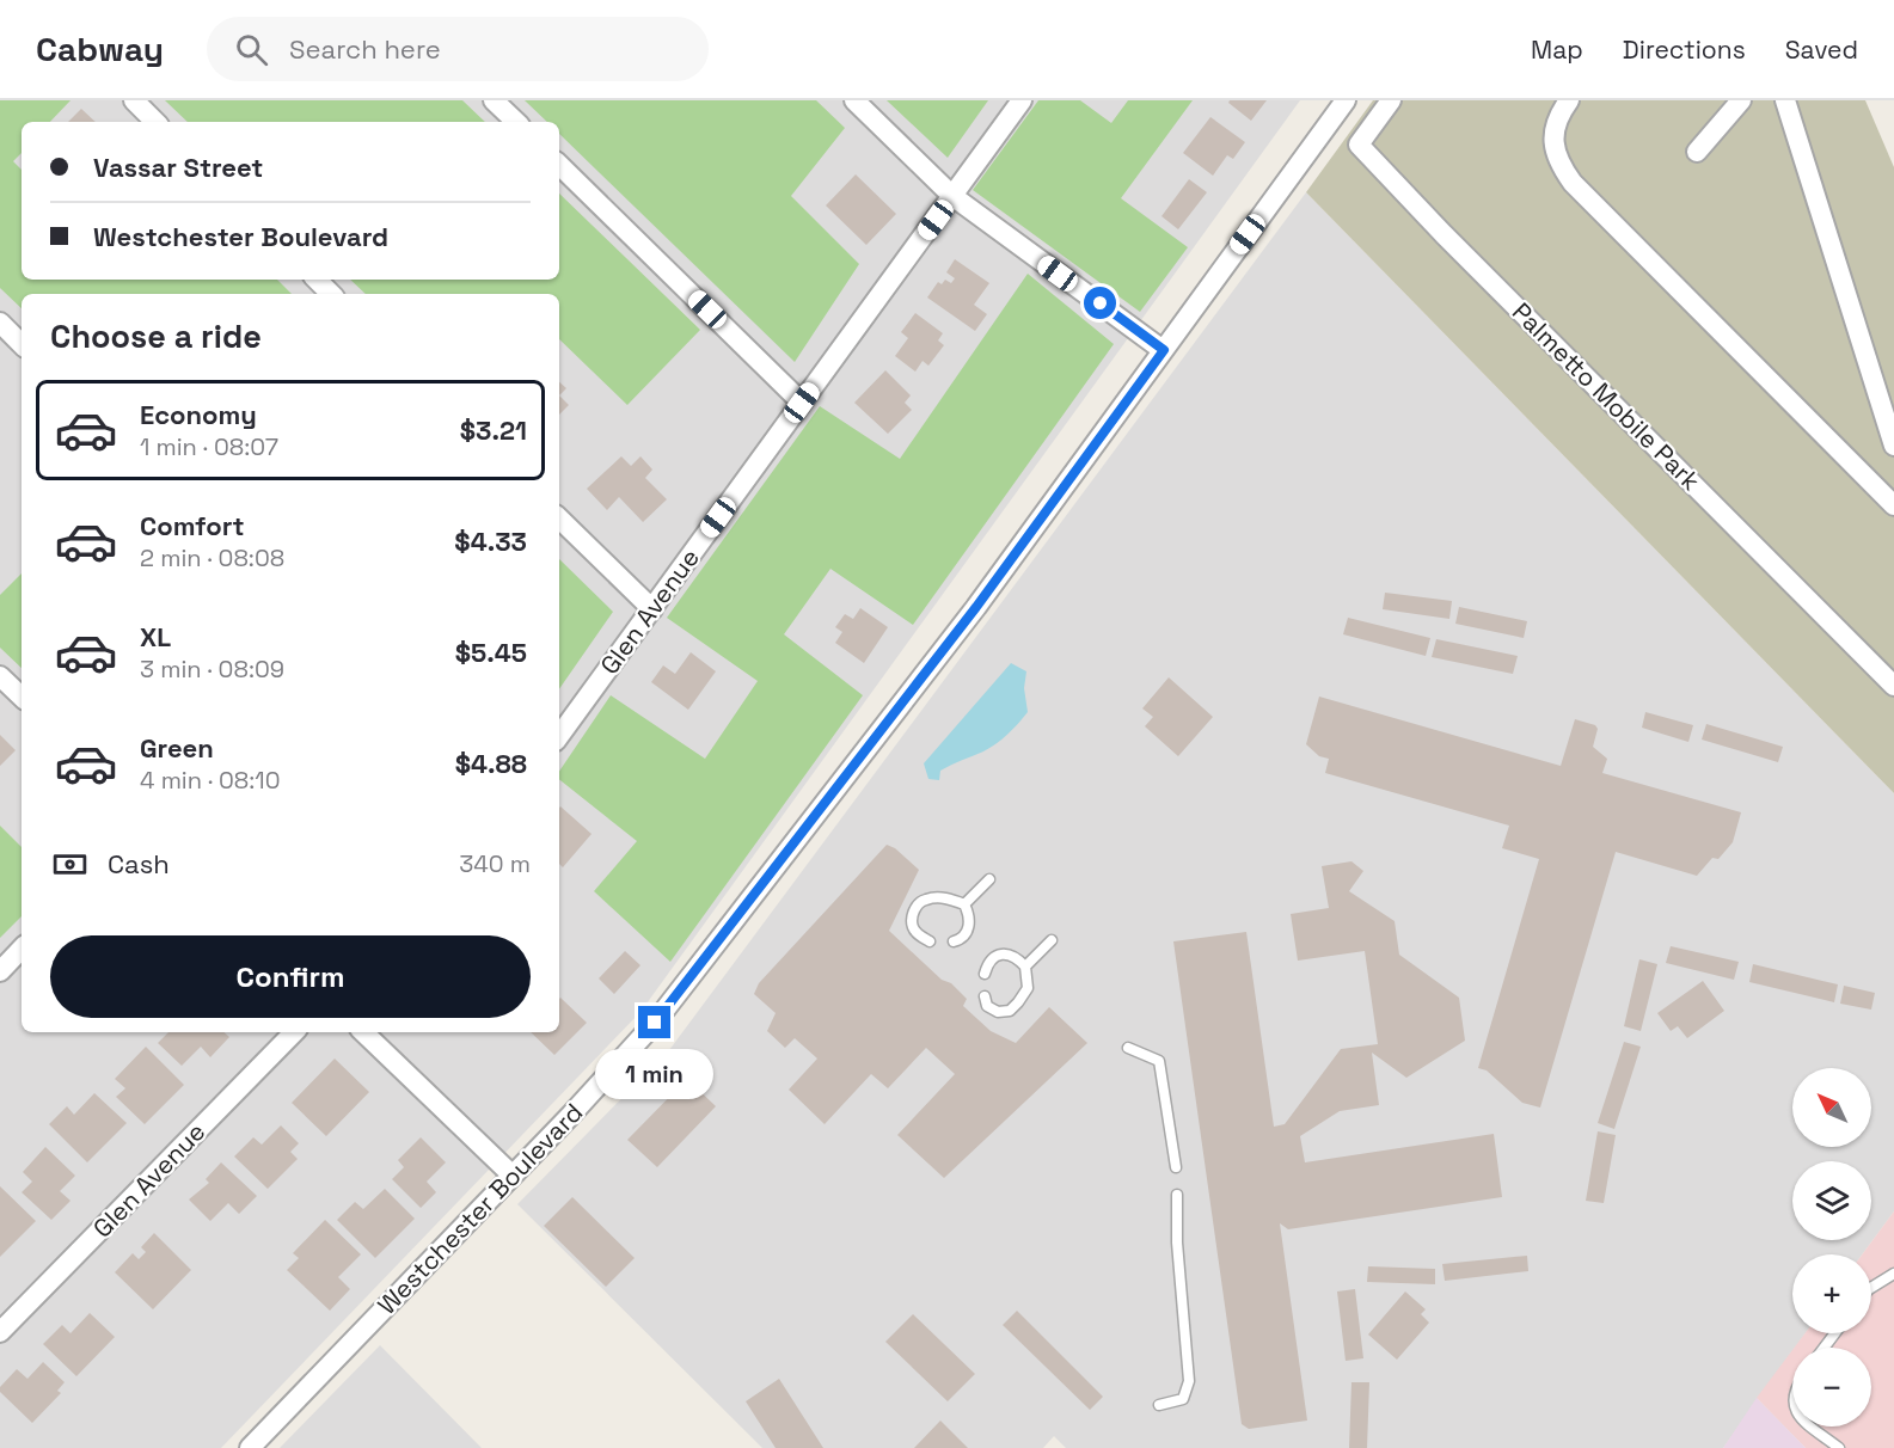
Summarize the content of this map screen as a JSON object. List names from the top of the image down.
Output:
{
  "streets": {
    "street": ["Palmetto Mobile Park", "Glen Avenue", "Westchester Boulevard"]
  },
  "north": "top left",
  "page": {
    "header": "Cabway",
    "search": "Search here",
    "nav": ["Map", "Directions", "Saved"],
    "banner": ["Vassar Street", "Westchester Boulevard"],
    "heading": "Choose a ride",
    "list": [
      {
        "name": "Economy",
        "note": "1 min · 08:07",
        "value": "$3.21"
      },
      {
        "name": "Comfort",
        "note": "2 min · 08:08",
        "value": "$4.33"
      },
      {
        "name": "XL",
        "note": "3 min · 08:09",
        "value": "$5.45"
      },
      {
        "name": "Green",
        "note": "4 min · 08:10",
        "value": "$4.88"
      }
    ],
    "pay": ["Cash", "340 m"],
    "buttons": "Confirm",
    "bubble": "1 min",
    "map_buttons": ["+", "−"]
  }
}
